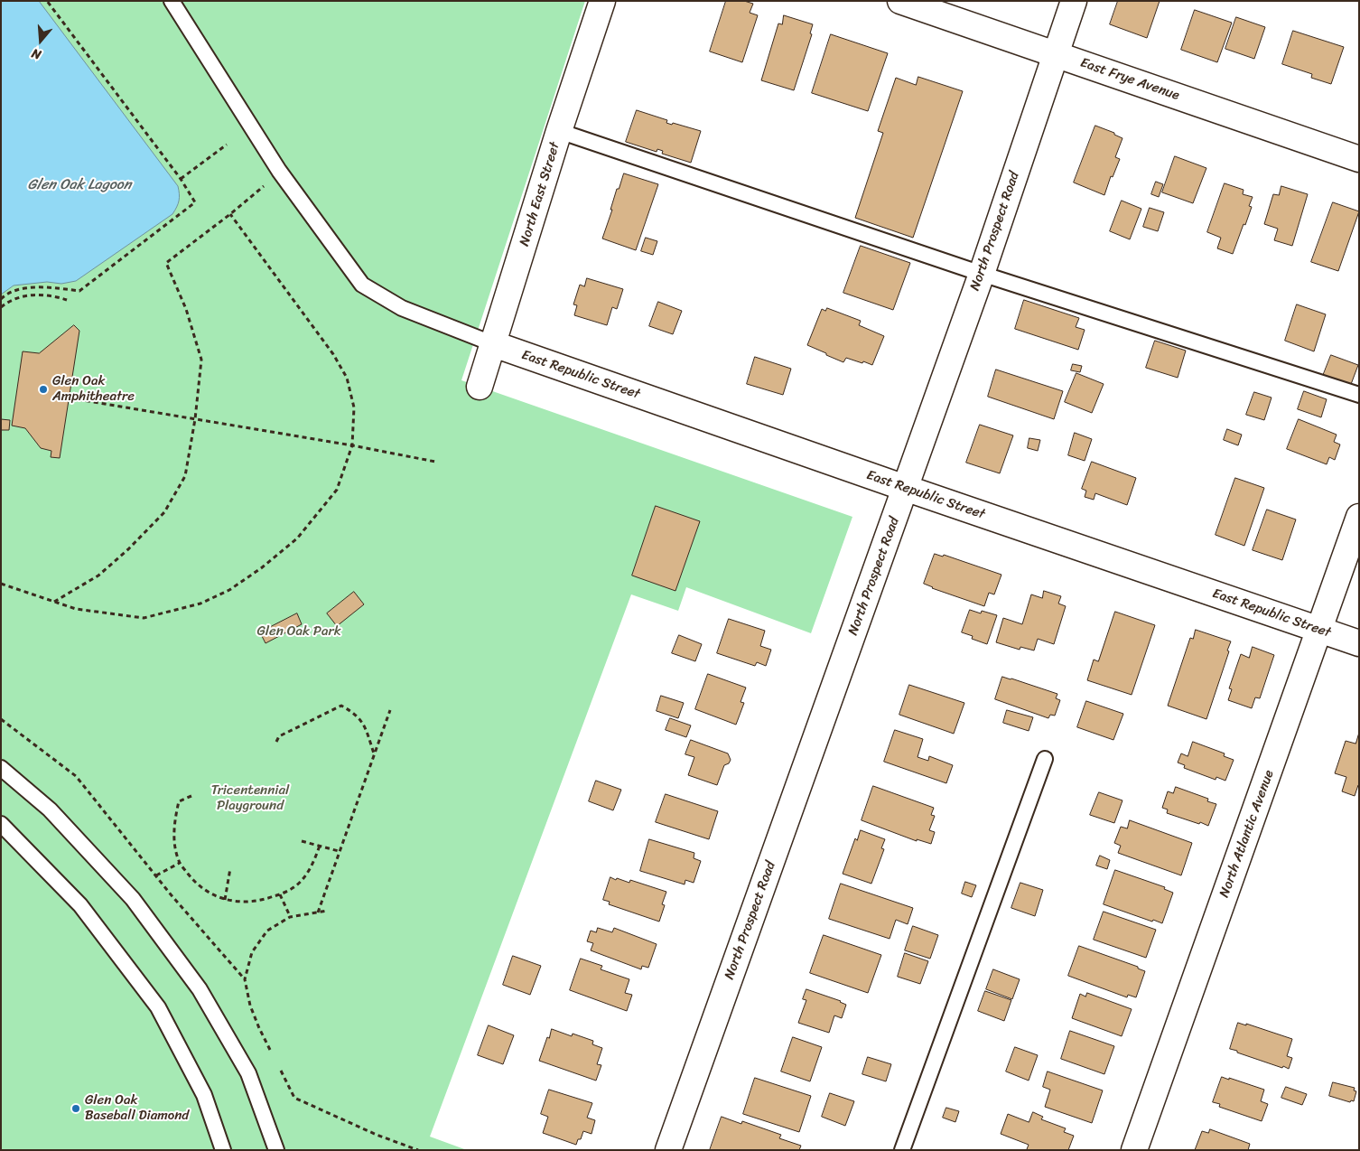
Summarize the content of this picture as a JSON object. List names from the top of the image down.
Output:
{
  "streets": {
    "street": [
      "East Frye Avenue",
      "North East Street",
      "North Prospect Road",
      "East Republic Street",
      "North Atlantic Avenue"
    ]
  },
  "crossings": [
    ["East Frye Avenue", "North Prospect Road"],
    ["North East Street", "East Republic Street"],
    ["North Prospect Road", "East Republic Street"],
    ["East Republic Street", "North Atlantic Avenue"]
  ],
  "water": ["Glen Oak Lagoon"],
  "parks": ["Glen Oak Park", "Tricentennial Playground"],
  "places": ["Glen Oak Amphitheatre", "Glen Oak Baseball Diamond"],
  "north": "bottom"
}
